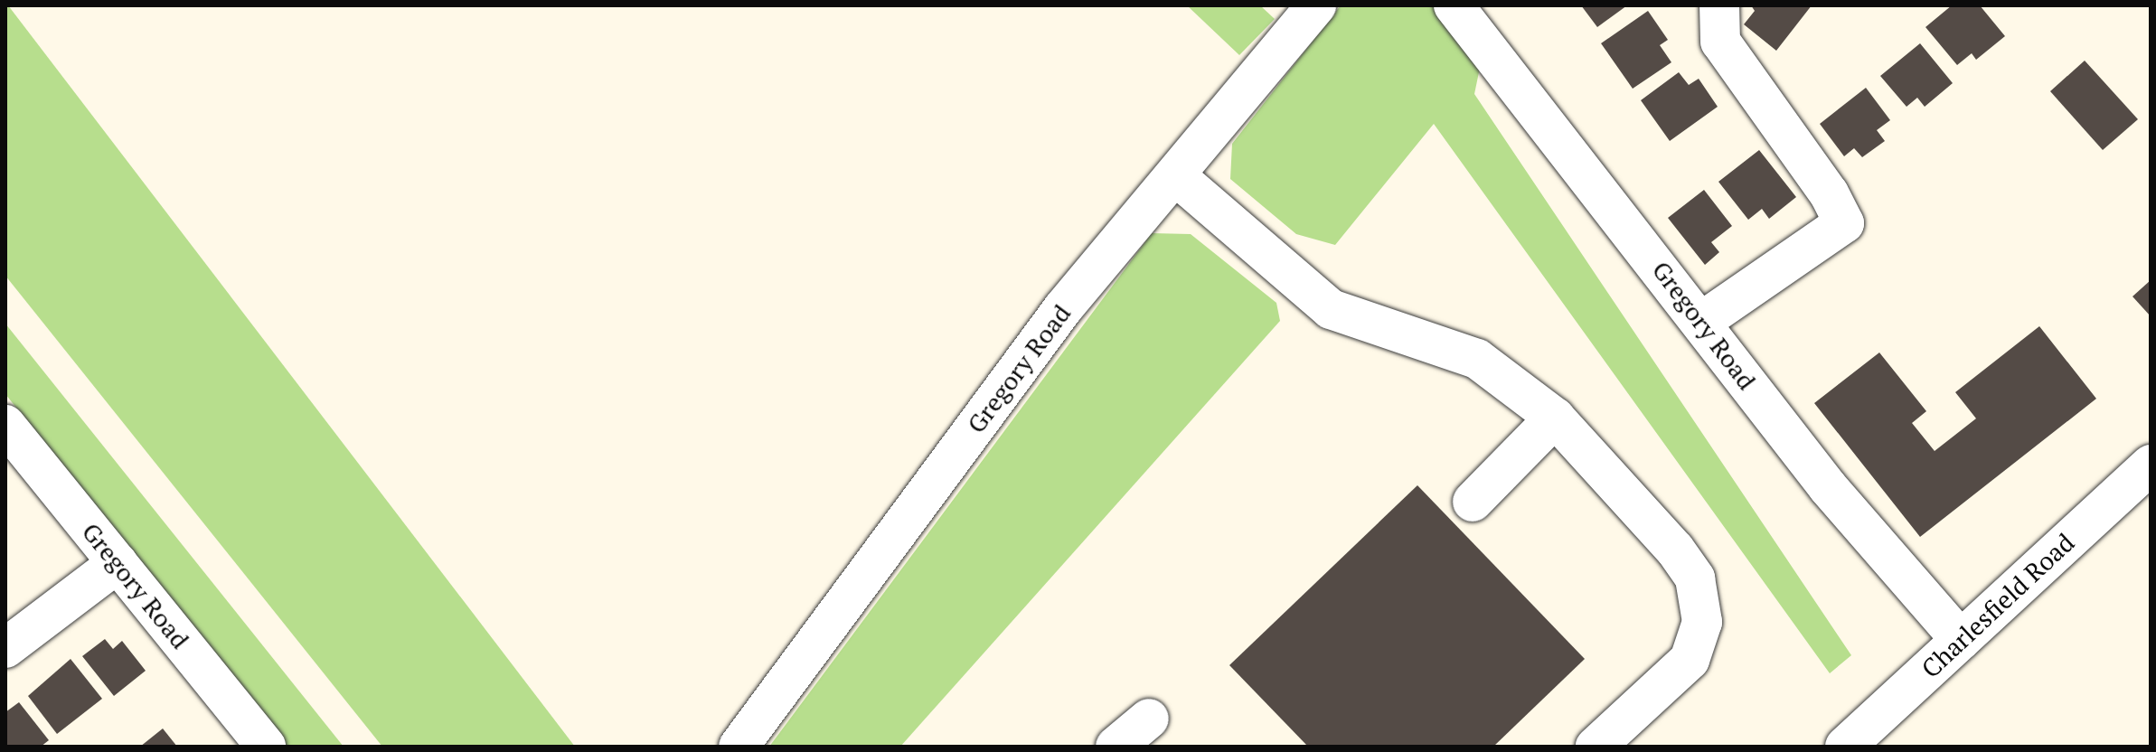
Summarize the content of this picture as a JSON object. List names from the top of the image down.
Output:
{
  "streets": {
    "street": ["Gregory Road", "Charlesfield Road"]
  },
  "crossings": [
    ["Gregory Road", "Charlesfield Road"]
  ]
}
